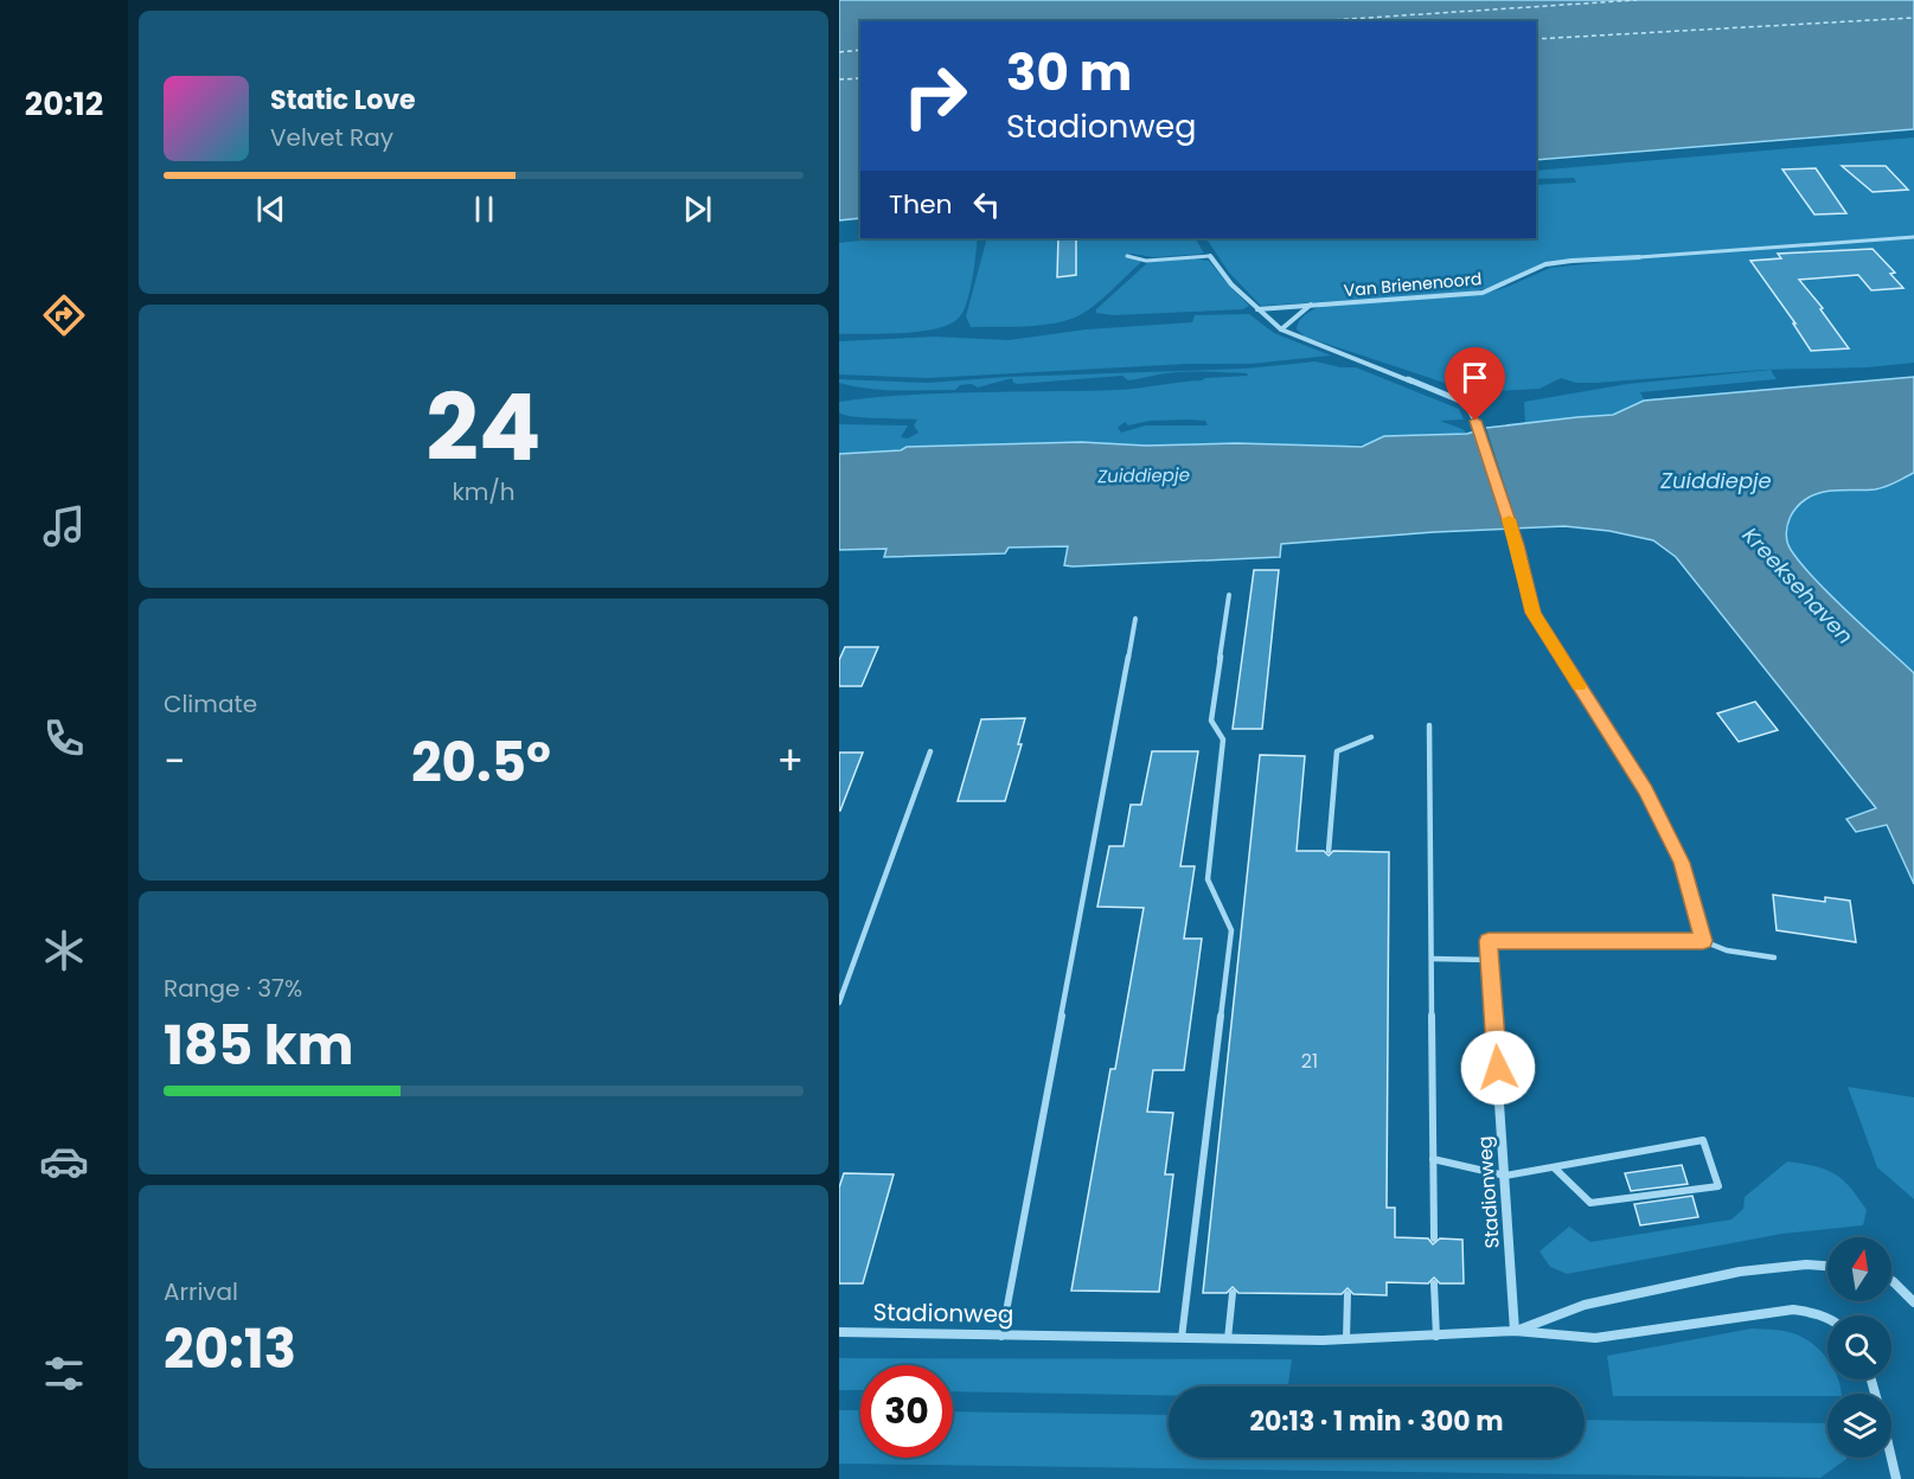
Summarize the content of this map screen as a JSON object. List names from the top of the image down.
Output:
{
  "streets": {
    "street": ["Van Brienenoord", "Stadionweg"]
  },
  "water": ["Zuiddiepje", "Kreeksehaven"],
  "house_numbers": ["21"],
  "north": "top",
  "page": {
    "tabs": "20:12",
    "turn": ["30 m", "Stadionweg"],
    "song": ["Static Love", "Velvet Ray"],
    "then": "Then",
    "tile": [
      ["24", "km/h"],
      "Climate",
      ["Range · 37%", "185 km"],
      ["Arrival", "20:13"]
    ],
    "heat": ["−", "20.5°", "+"],
    "limit": "30",
    "trip": "20:13 · 1 min · 300 m"
  }
}
